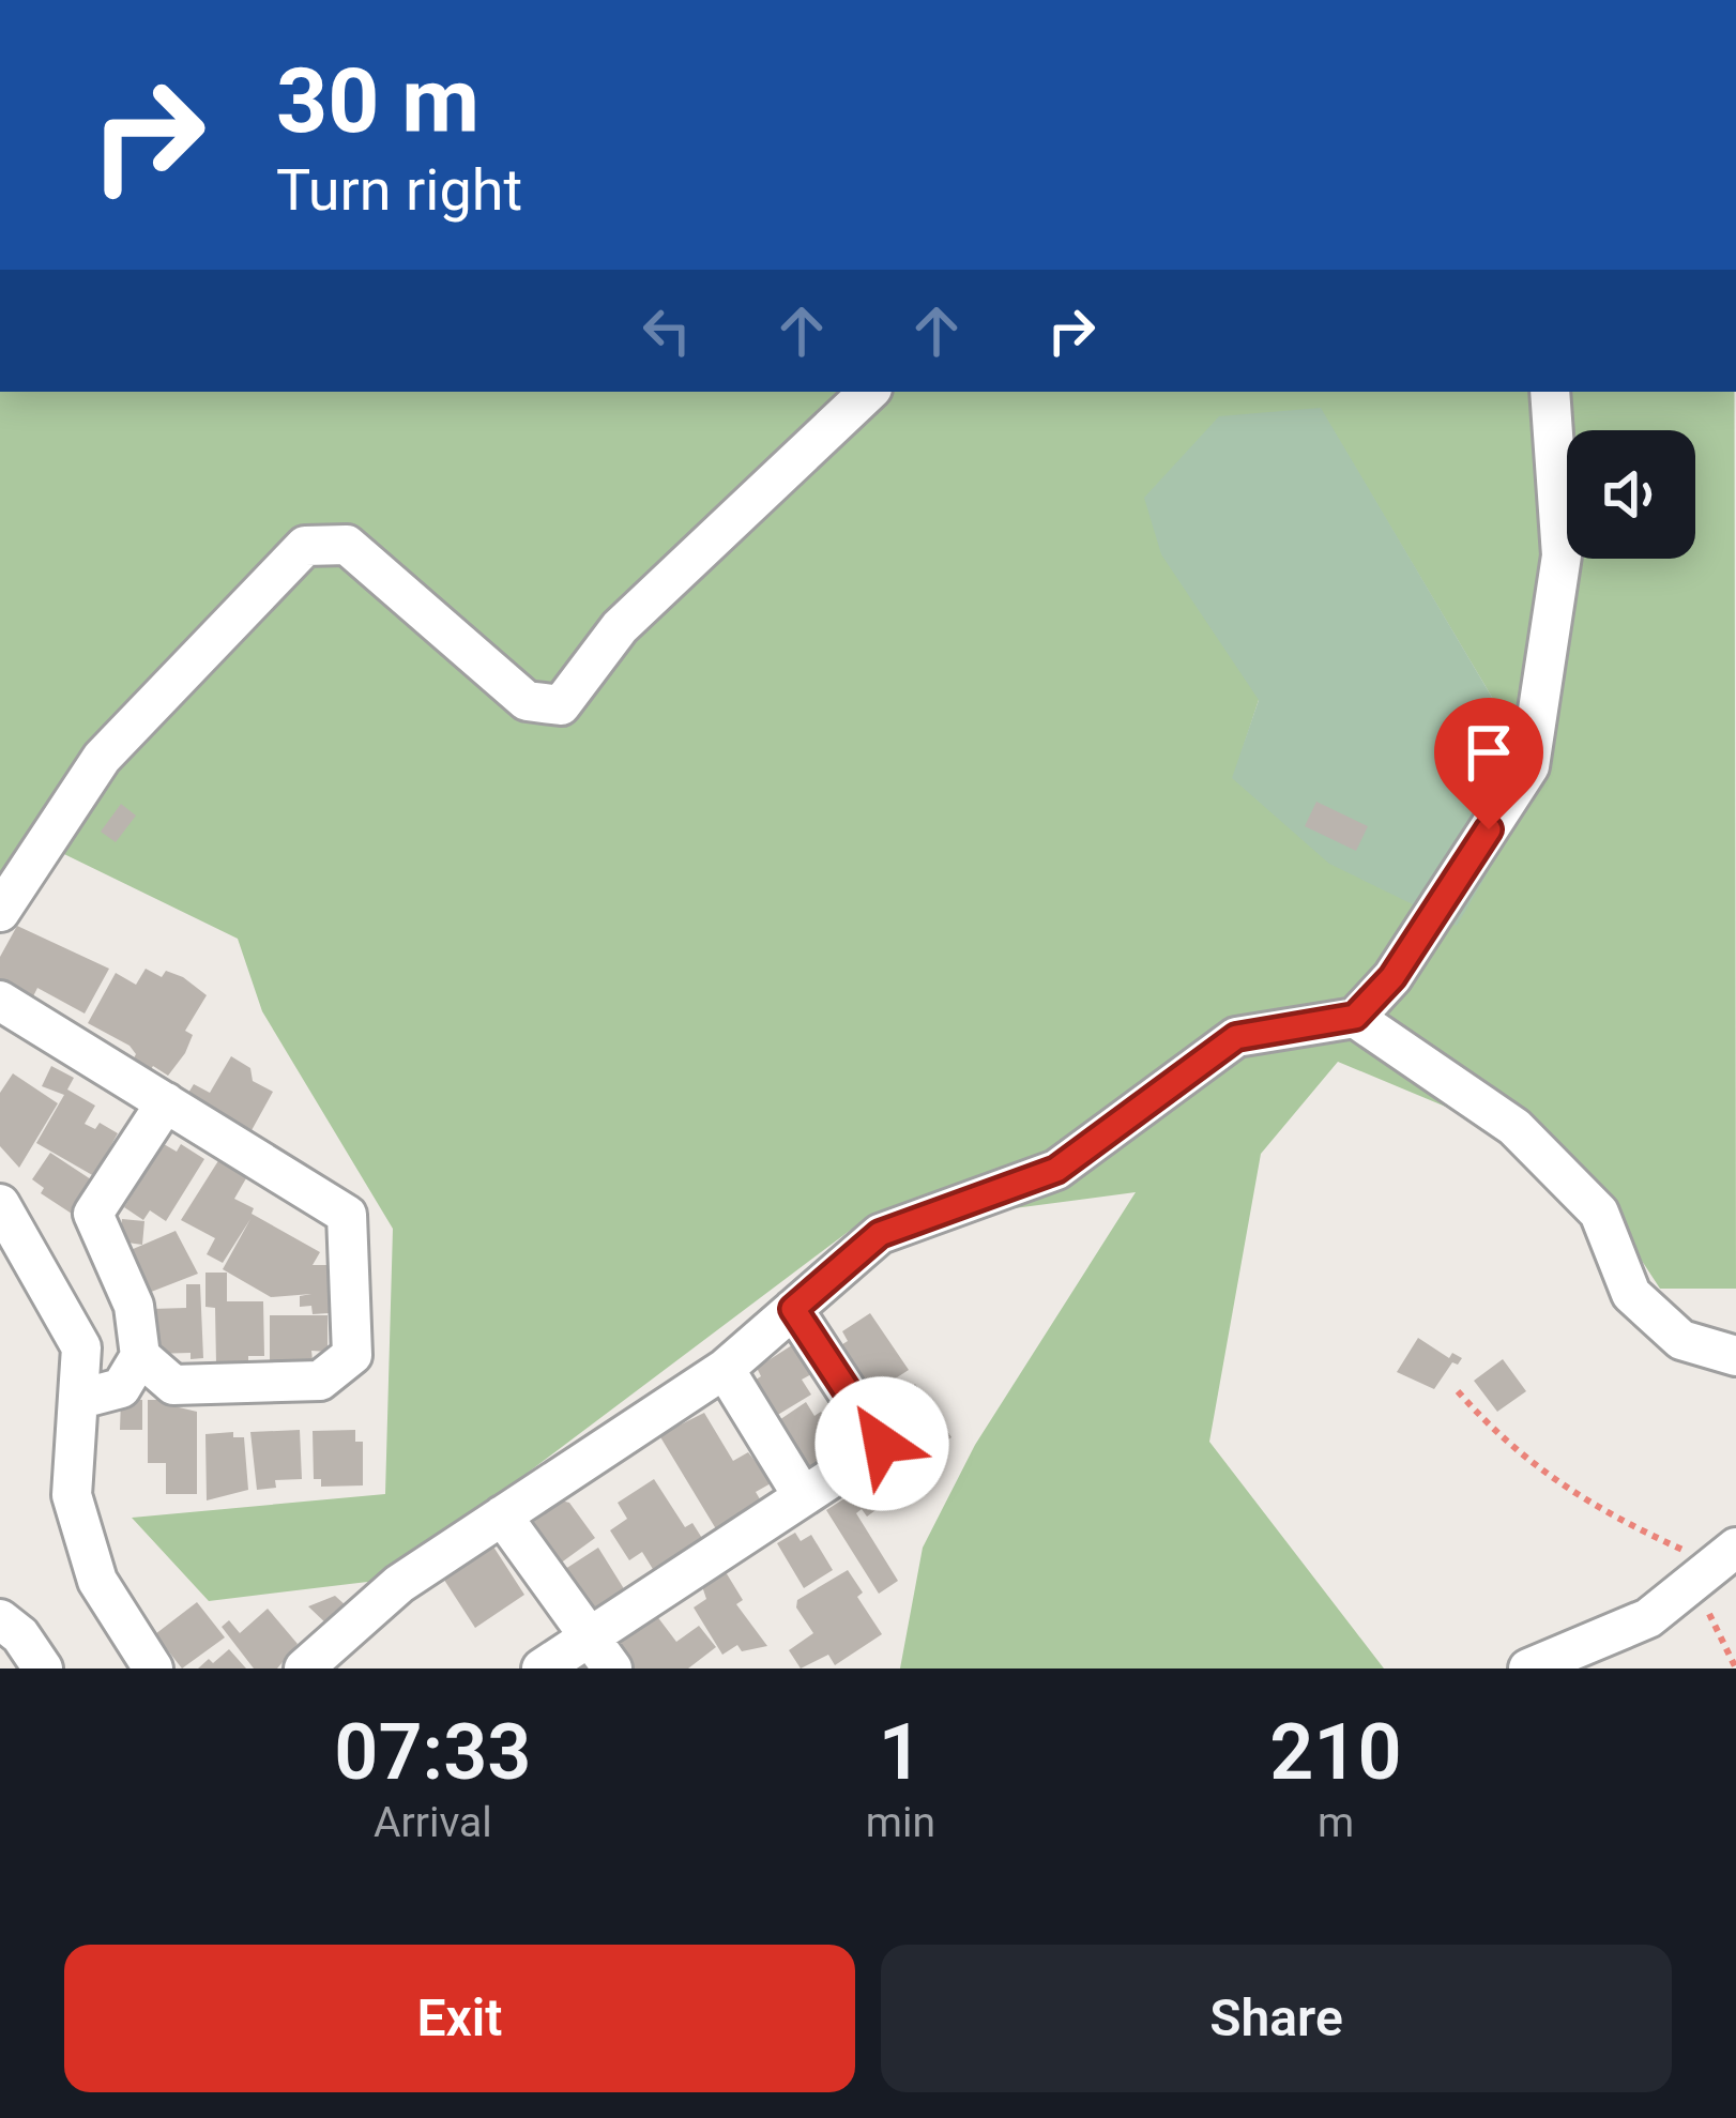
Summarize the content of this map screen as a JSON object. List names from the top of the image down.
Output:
{
  "page": {
    "turn": ["30 m", "Turn right"],
    "eta": [
      "07:33",
      "Arrival",
      "1",
      "min",
      "210",
      "m"
    ],
    "buttons": ["Exit", "Share"]
  }
}
